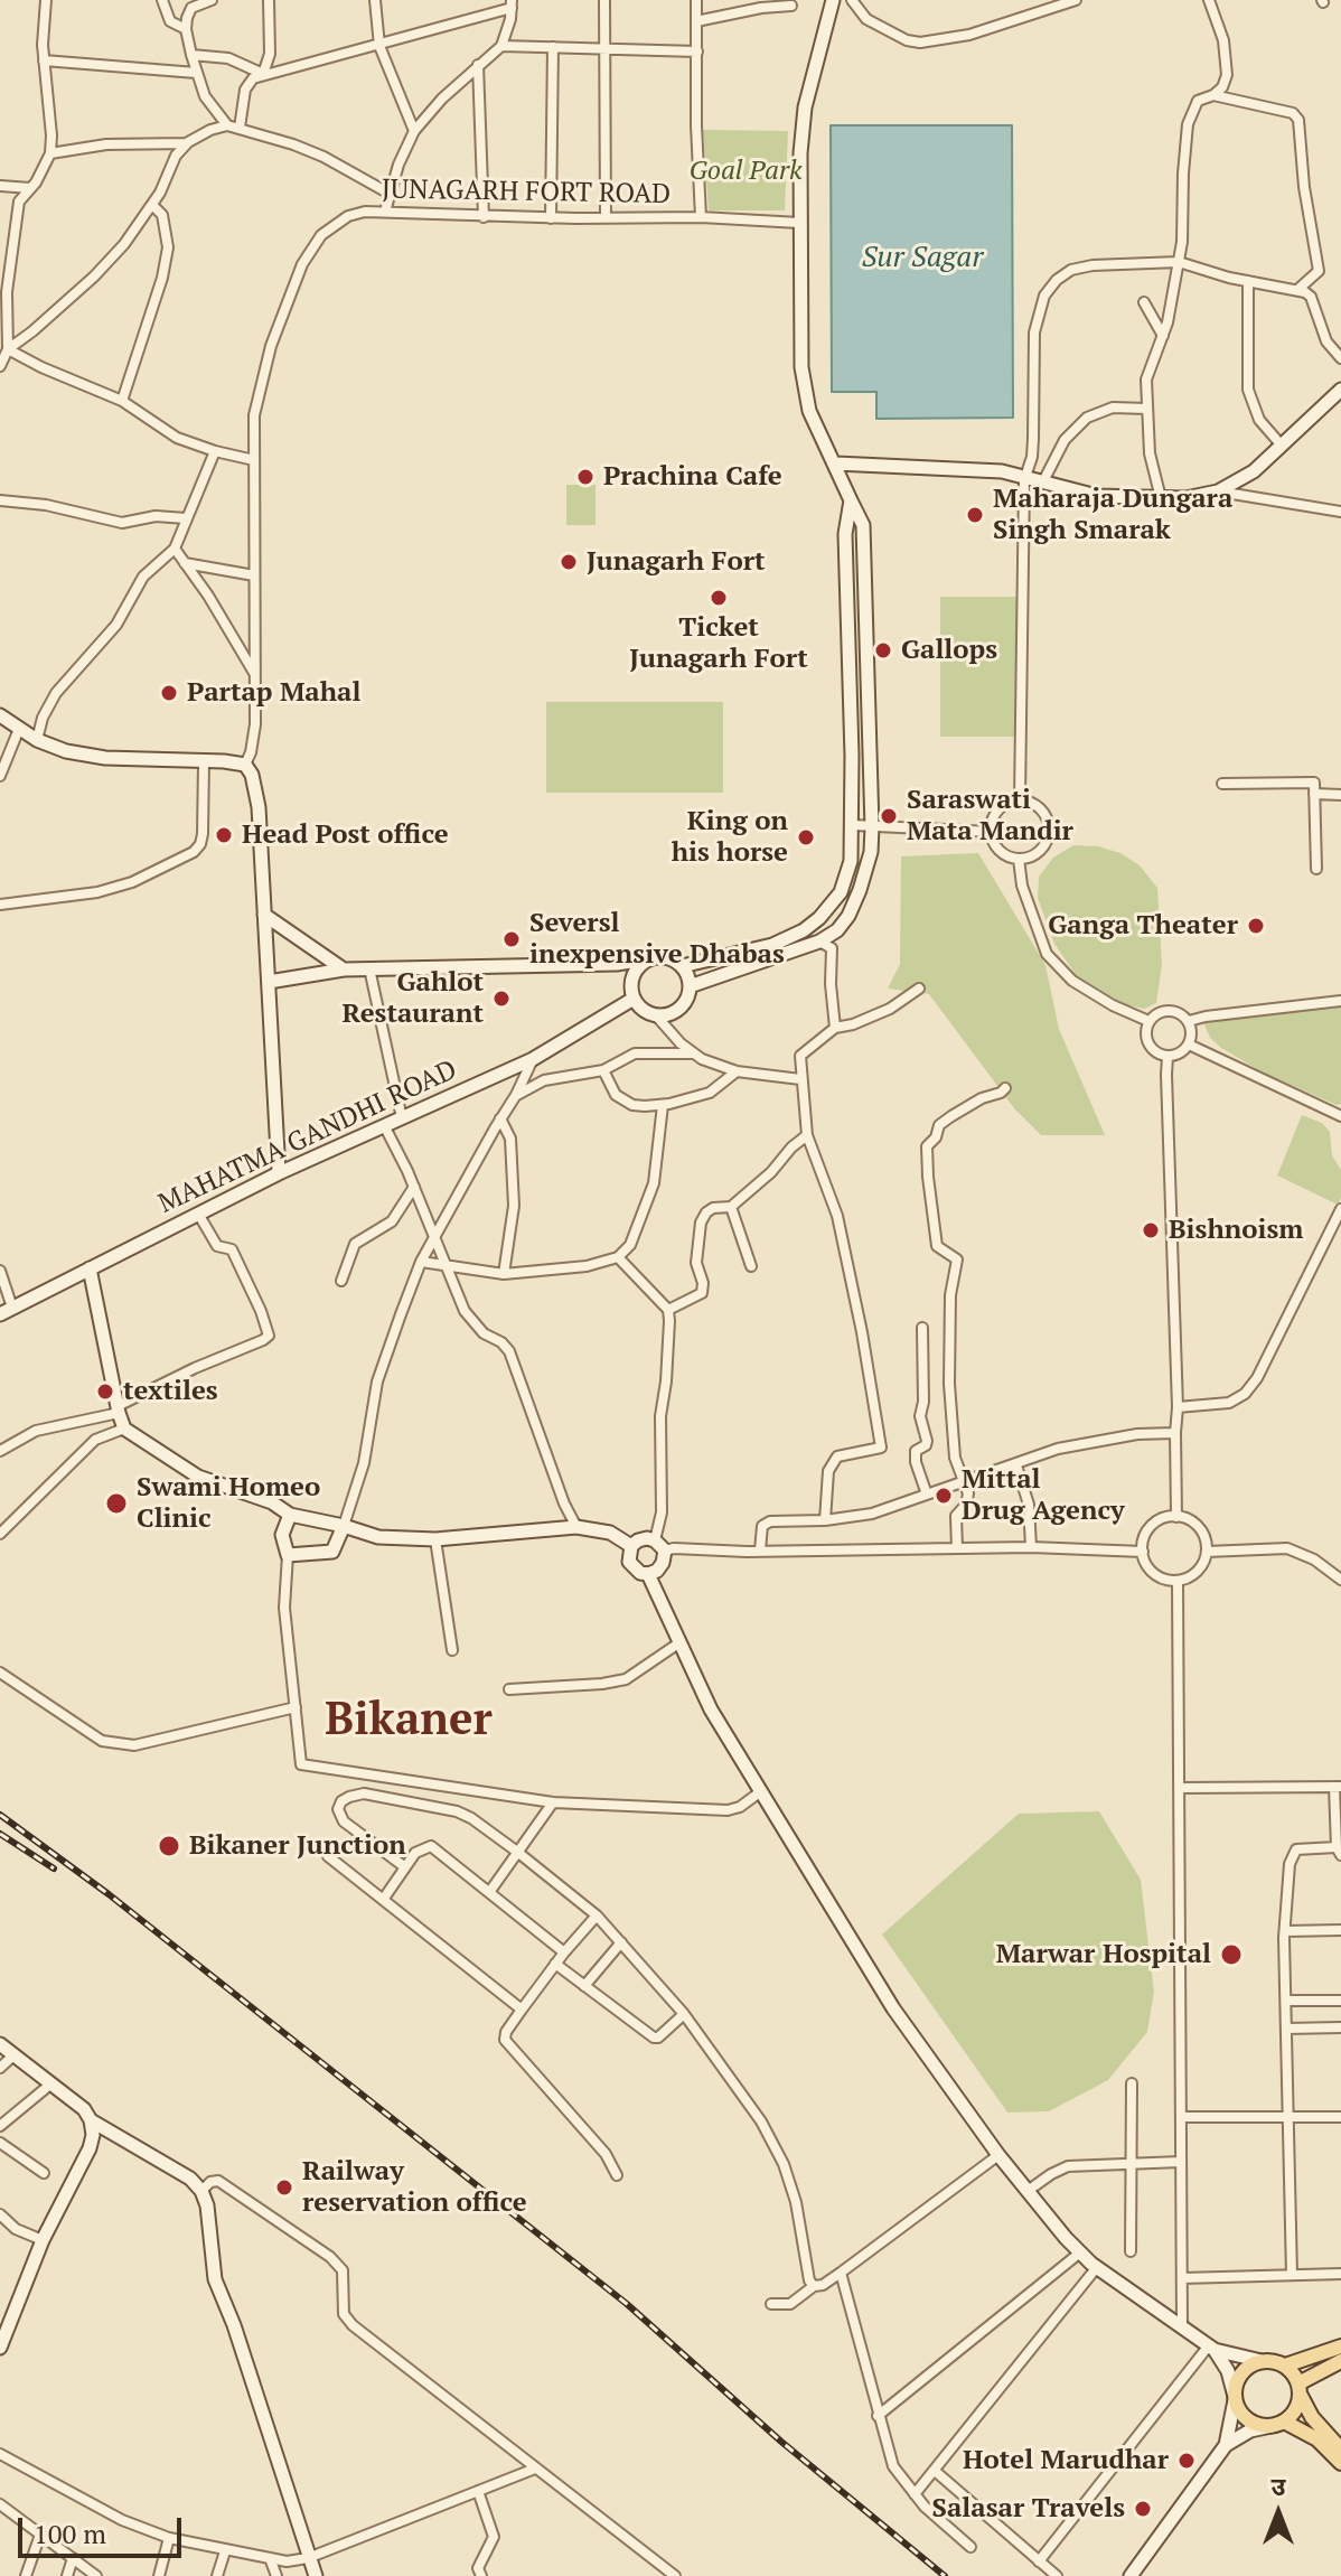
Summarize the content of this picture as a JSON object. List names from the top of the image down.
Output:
{
  "streets": {
    "street": ["JUNAGARH FORT ROAD", "MAHATMA GANDHI ROAD"]
  },
  "districts": ["Bikaner"],
  "water": ["Sur Sagar"],
  "parks": ["Goal Park"],
  "places": [
    "Prachina Cafe",
    "Maharaja Dungara Singh Smarak",
    "Junagarh Fort",
    "Ticket Junagarh Fort",
    "Gallops",
    "Partap Mahal",
    "Saraswati Mata Mandir",
    "Head Post office",
    "King on his horse",
    "Ganga Theater",
    "Seversl inexpensive Dhabas",
    "Gahlot Restaurant",
    "Bishnoism",
    "textiles",
    "Mittal Drug Agency",
    "Swami Homeo Clinic",
    "Bikaner Junction",
    "Marwar Hospital",
    "Railway reservation office",
    "Hotel Marudhar",
    "Salasar Travels"
  ],
  "scale_bar": "100 m",
  "north": "top"
}
